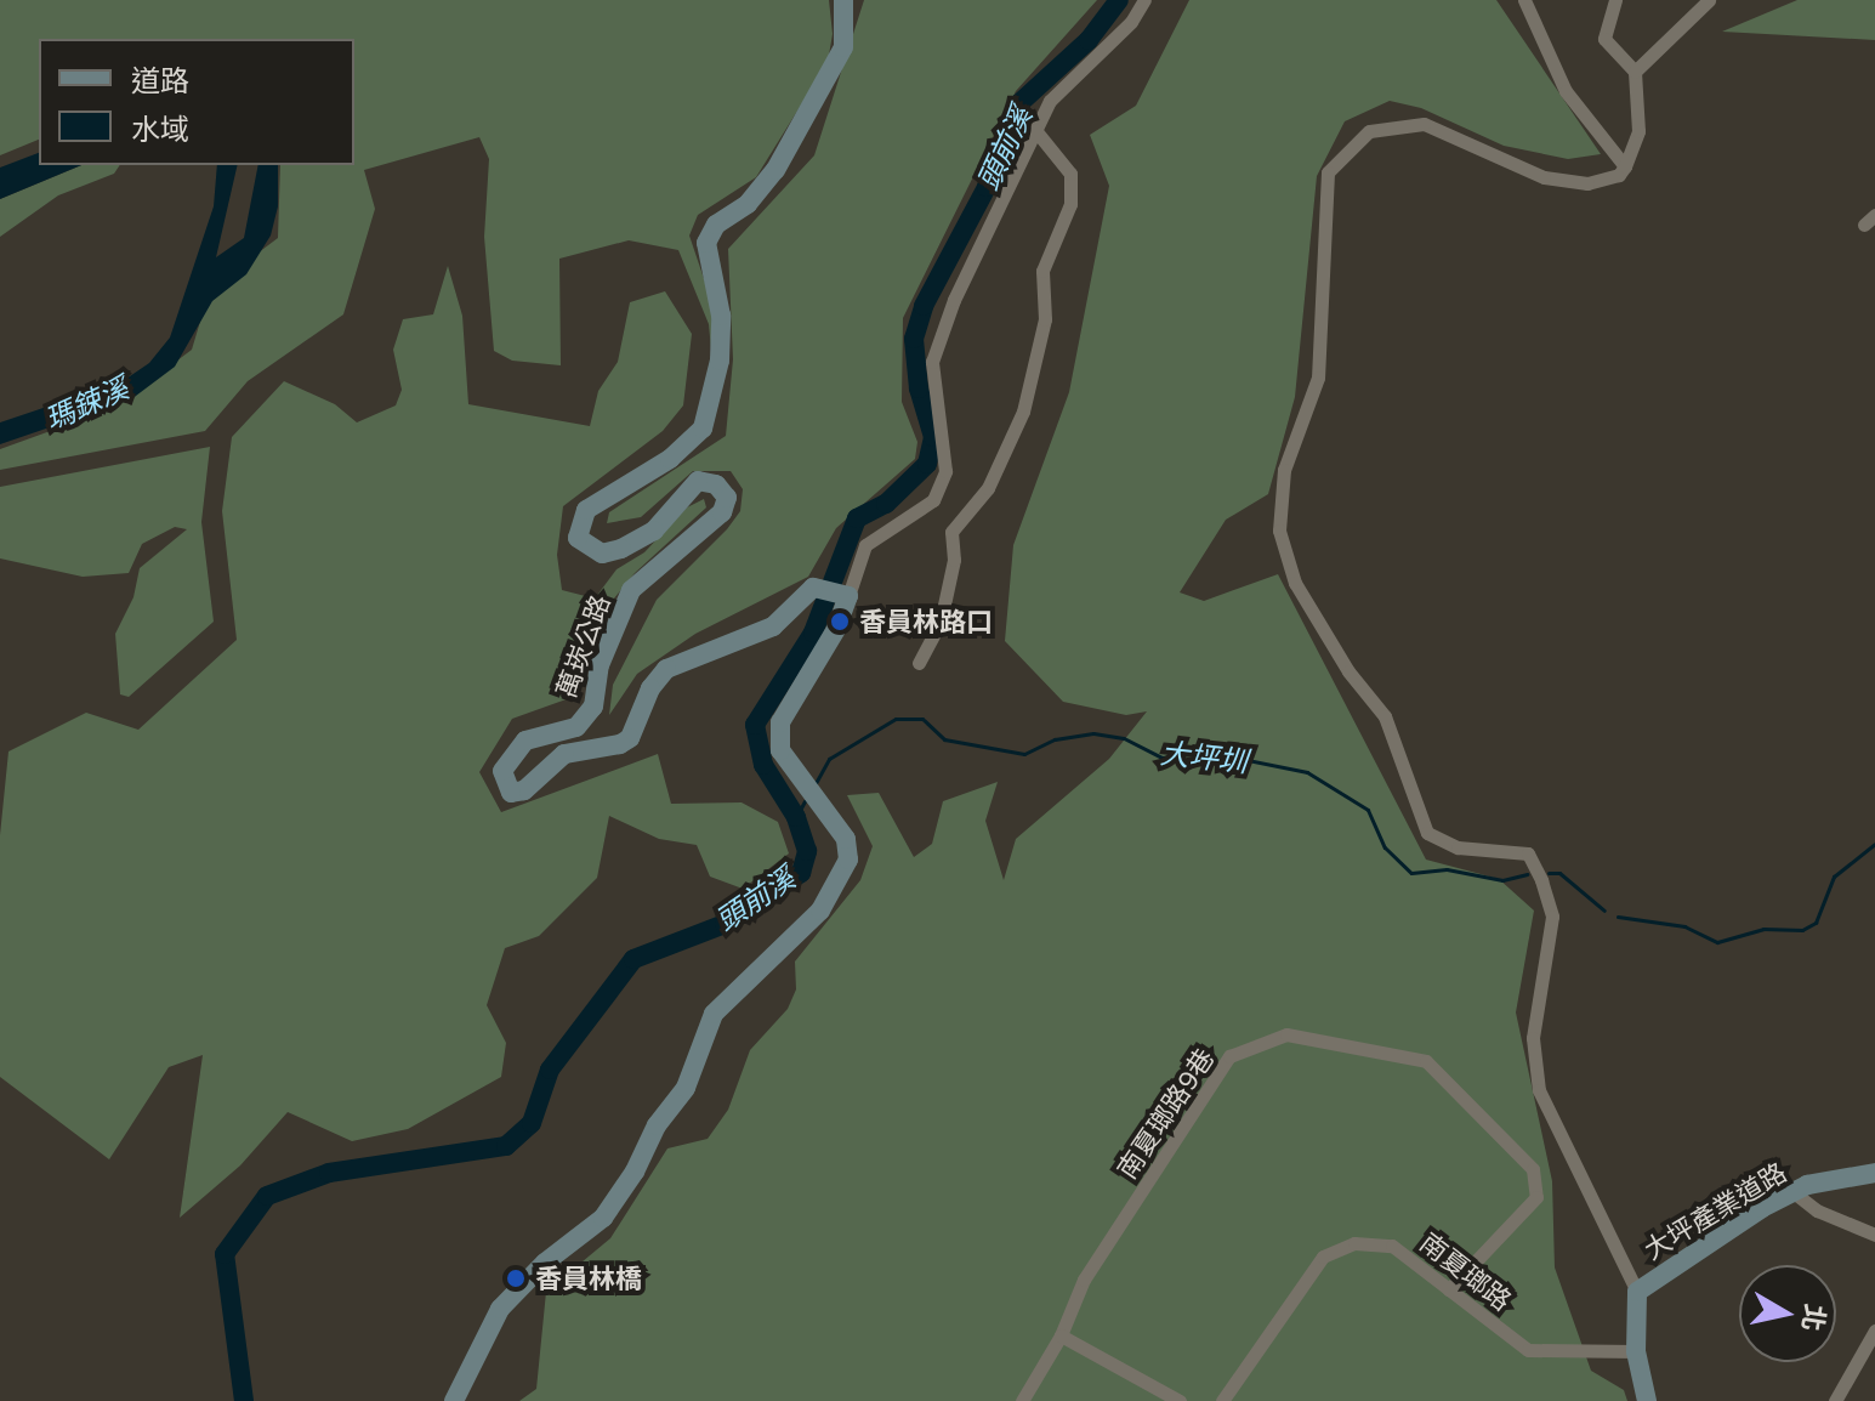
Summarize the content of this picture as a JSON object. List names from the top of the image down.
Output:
{
  "streets": {
    "street": [
      "萬崁公路",
      "南夏瑯路9巷",
      "大坪產業道路",
      "南夏瑯路"
    ]
  },
  "crossings": [
    ["南夏瑯路9巷", "南夏瑯路"],
    ["大坪產業道路", "南夏瑯路"]
  ],
  "water": ["頭前溪", "瑪鋉溪", "大坪圳"],
  "places": ["香員林路口", "香員林橋"],
  "legend": ["道路", "水域"],
  "north": "right"
}
